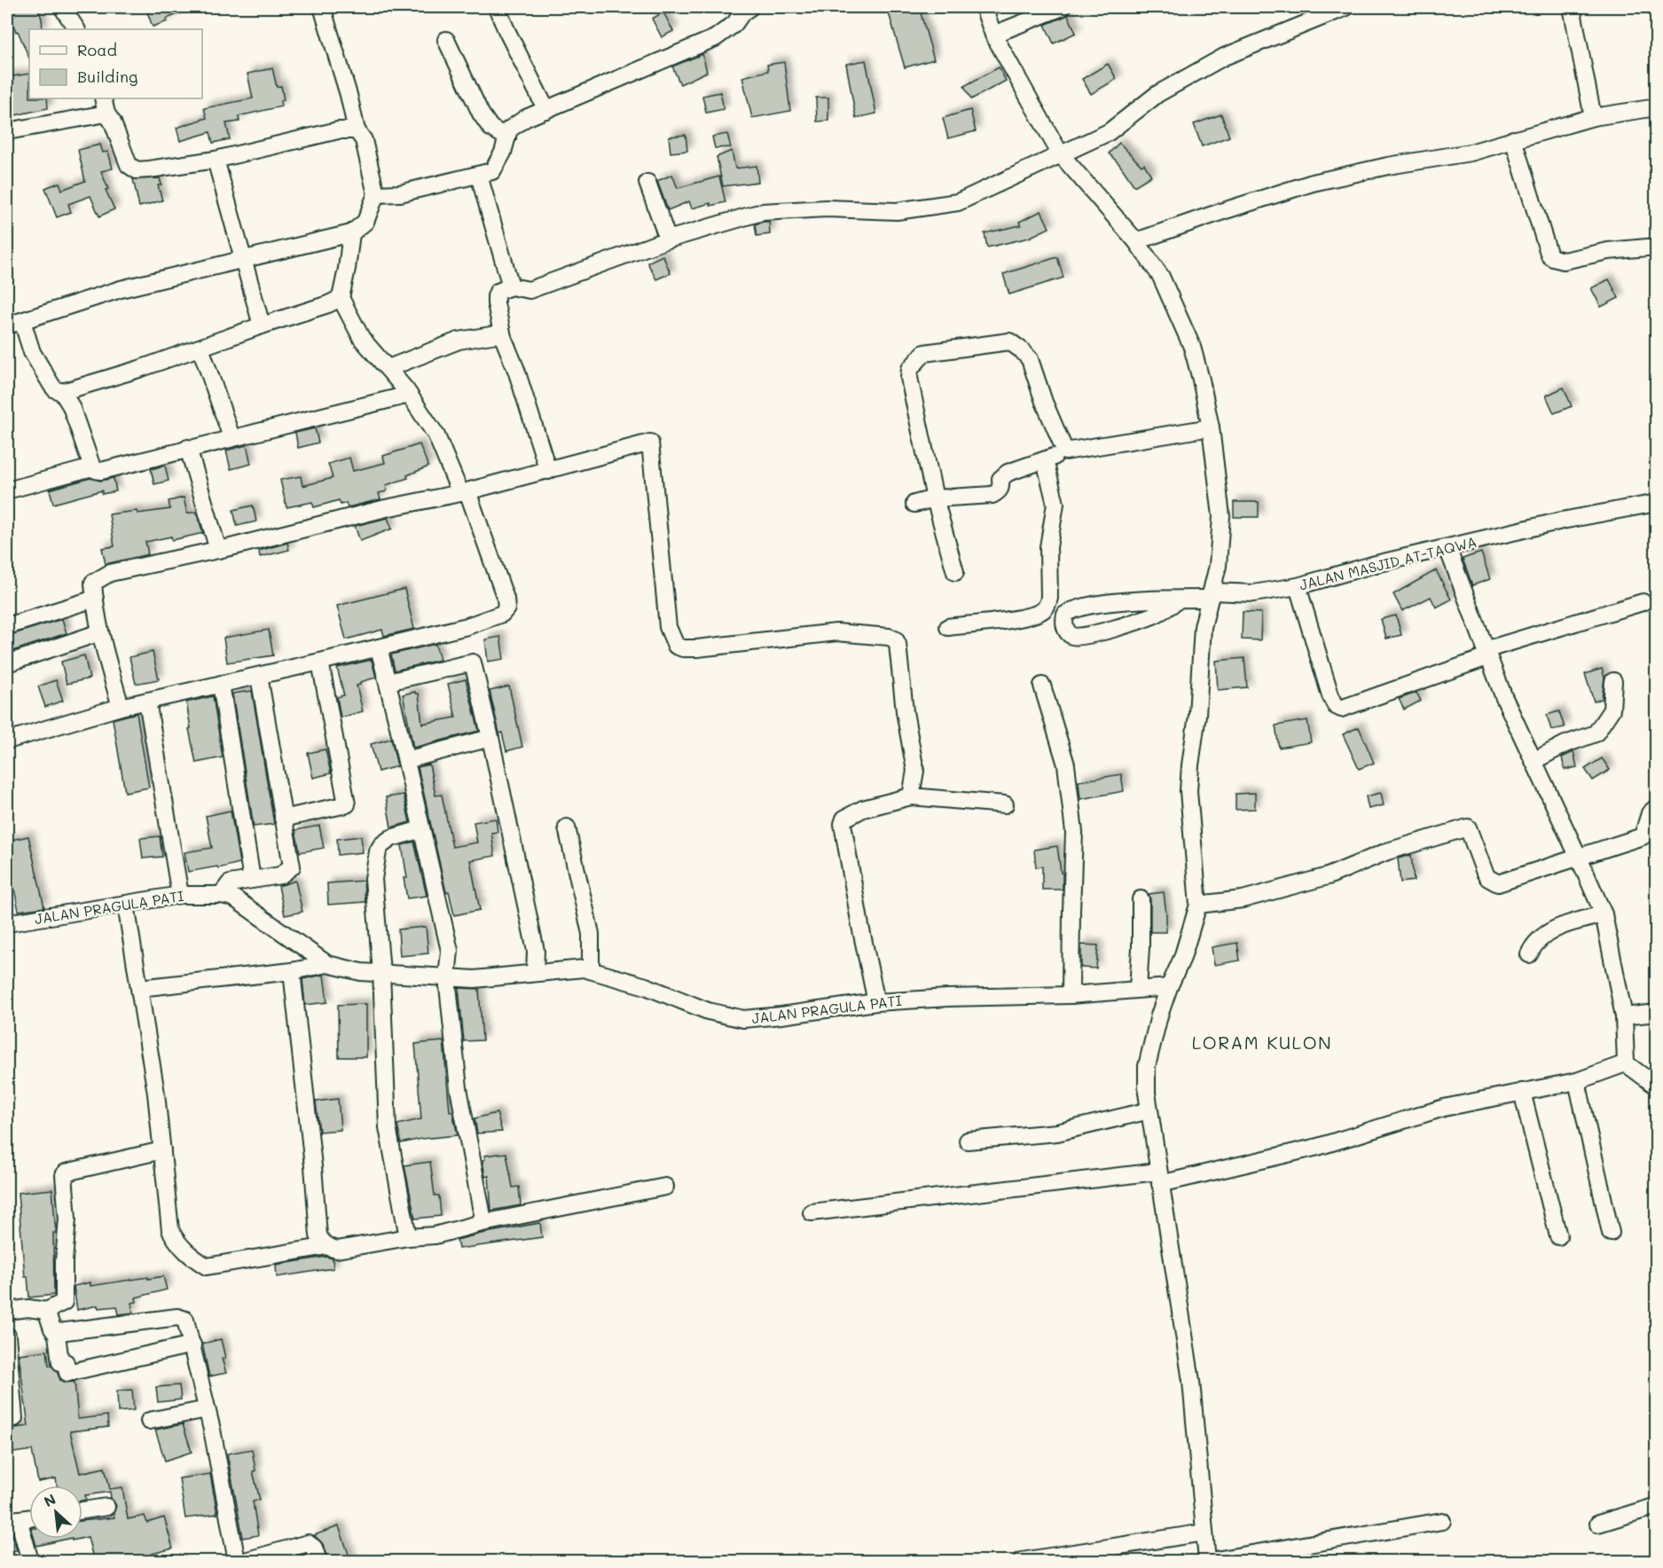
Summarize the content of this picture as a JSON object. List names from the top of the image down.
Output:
{
  "streets": {
    "street": ["JALAN MASJID AT-TAQWA", "JALAN PRAGULA PATI"]
  },
  "districts": ["LORAM KULON"],
  "legend": ["Road", "Building"],
  "north": "top left"
}
